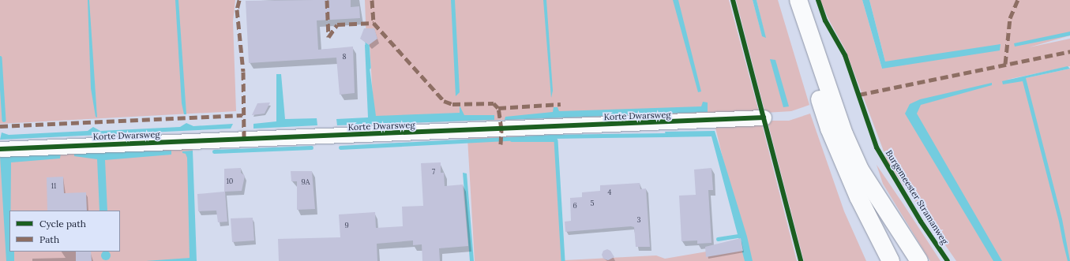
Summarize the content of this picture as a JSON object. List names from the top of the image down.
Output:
{
  "streets": {
    "street": ["Korte Dwarsweg"],
    "cycle path": ["Burgemeester Stramanweg"]
  },
  "house_numbers": [
    "8",
    "7",
    "10",
    "9A",
    "11",
    "4",
    "5",
    "6",
    "3",
    "9"
  ],
  "legend": ["Cycle path", "Path"]
}
